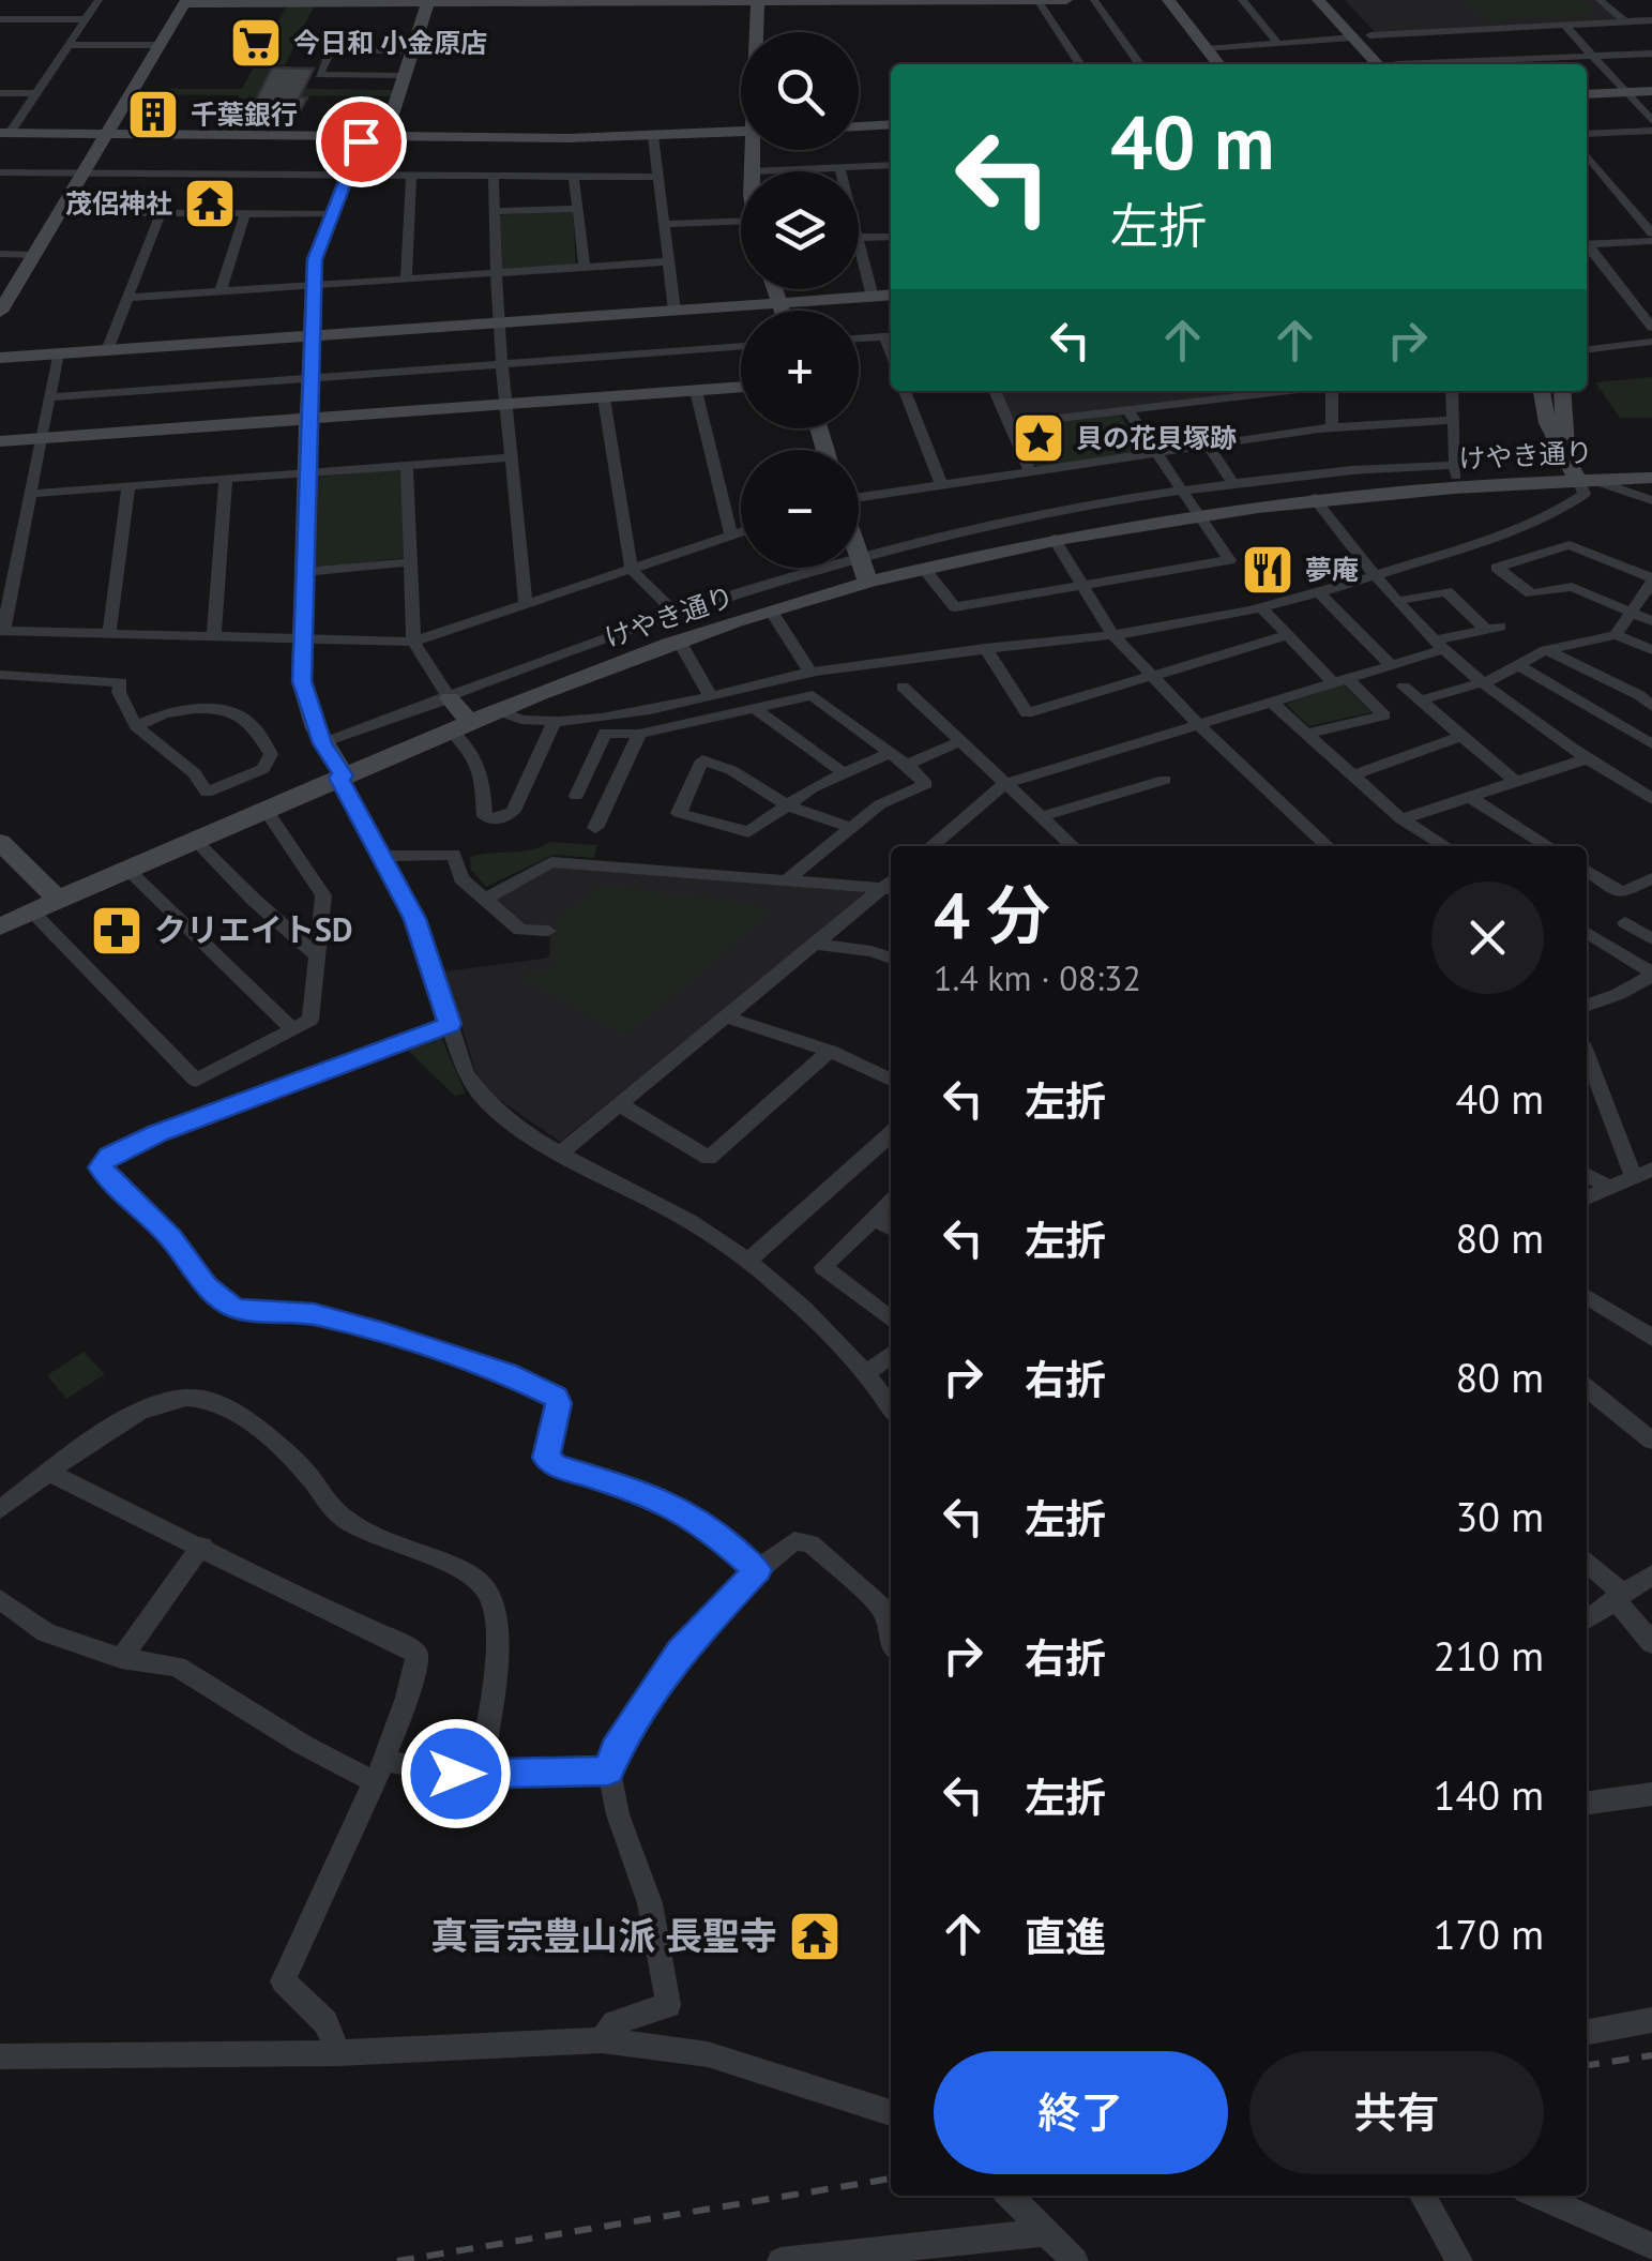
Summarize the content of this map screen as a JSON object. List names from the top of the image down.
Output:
{
  "streets": {
    "street": ["けやき通り"]
  },
  "places": {
    "supermarket": ["今日和 小金原店"],
    "building": ["千葉銀行"],
    "temple": ["茂侶神社", "真言宗豊山派 長聖寺"],
    "place": ["貝の花貝塚跡"],
    "restaurant": ["夢庵"],
    "pharmacy": ["クリエイトSD"]
  },
  "page": {
    "map_buttons": ["+", "−"],
    "turn": ["40 m", "左折"],
    "heading": ["4 分", "1.4 km · 08:32"],
    "list": [
      {
        "name": "左折",
        "value": "40 m"
      },
      {
        "name": "左折",
        "value": "80 m"
      },
      {
        "name": "右折",
        "value": "80 m"
      },
      {
        "name": "左折",
        "value": "30 m"
      },
      {
        "name": "右折",
        "value": "210 m"
      },
      {
        "name": "左折",
        "value": "140 m"
      },
      {
        "name": "直進",
        "value": "170 m"
      }
    ],
    "buttons": ["終了", "共有"]
  }
}
